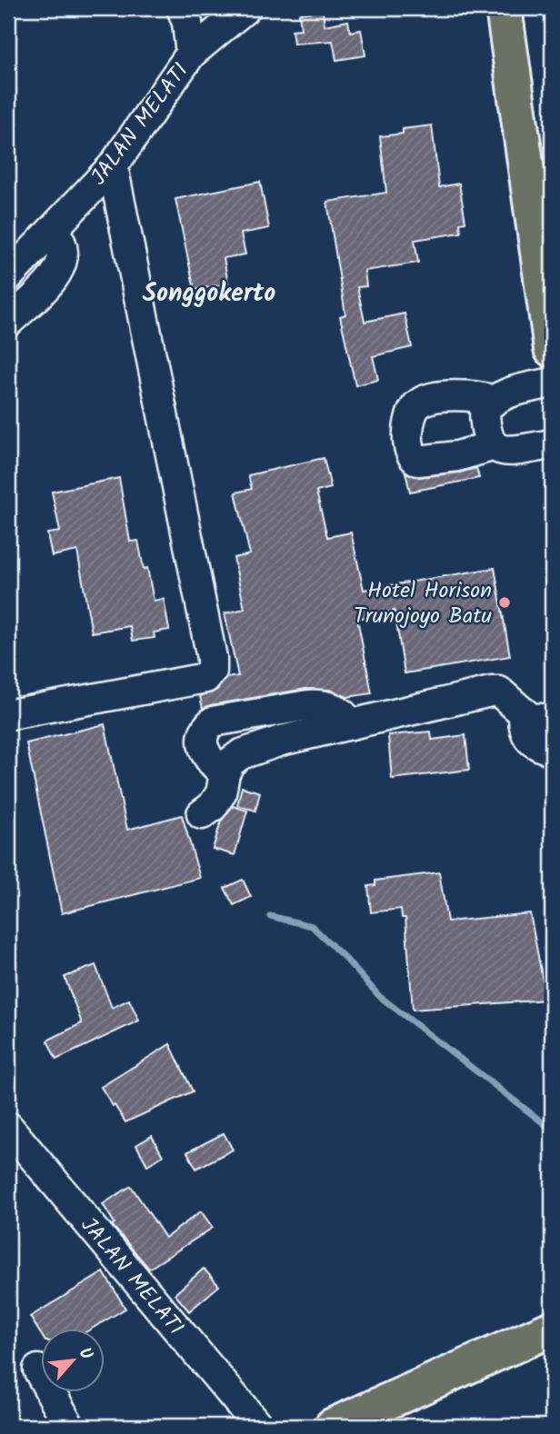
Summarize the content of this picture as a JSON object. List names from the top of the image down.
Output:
{
  "streets": {
    "street": ["JALAN MELATI"]
  },
  "districts": ["Songgokerto"],
  "places": ["Hotel Horison Trunojoyo Batu"],
  "north": "top right"
}
